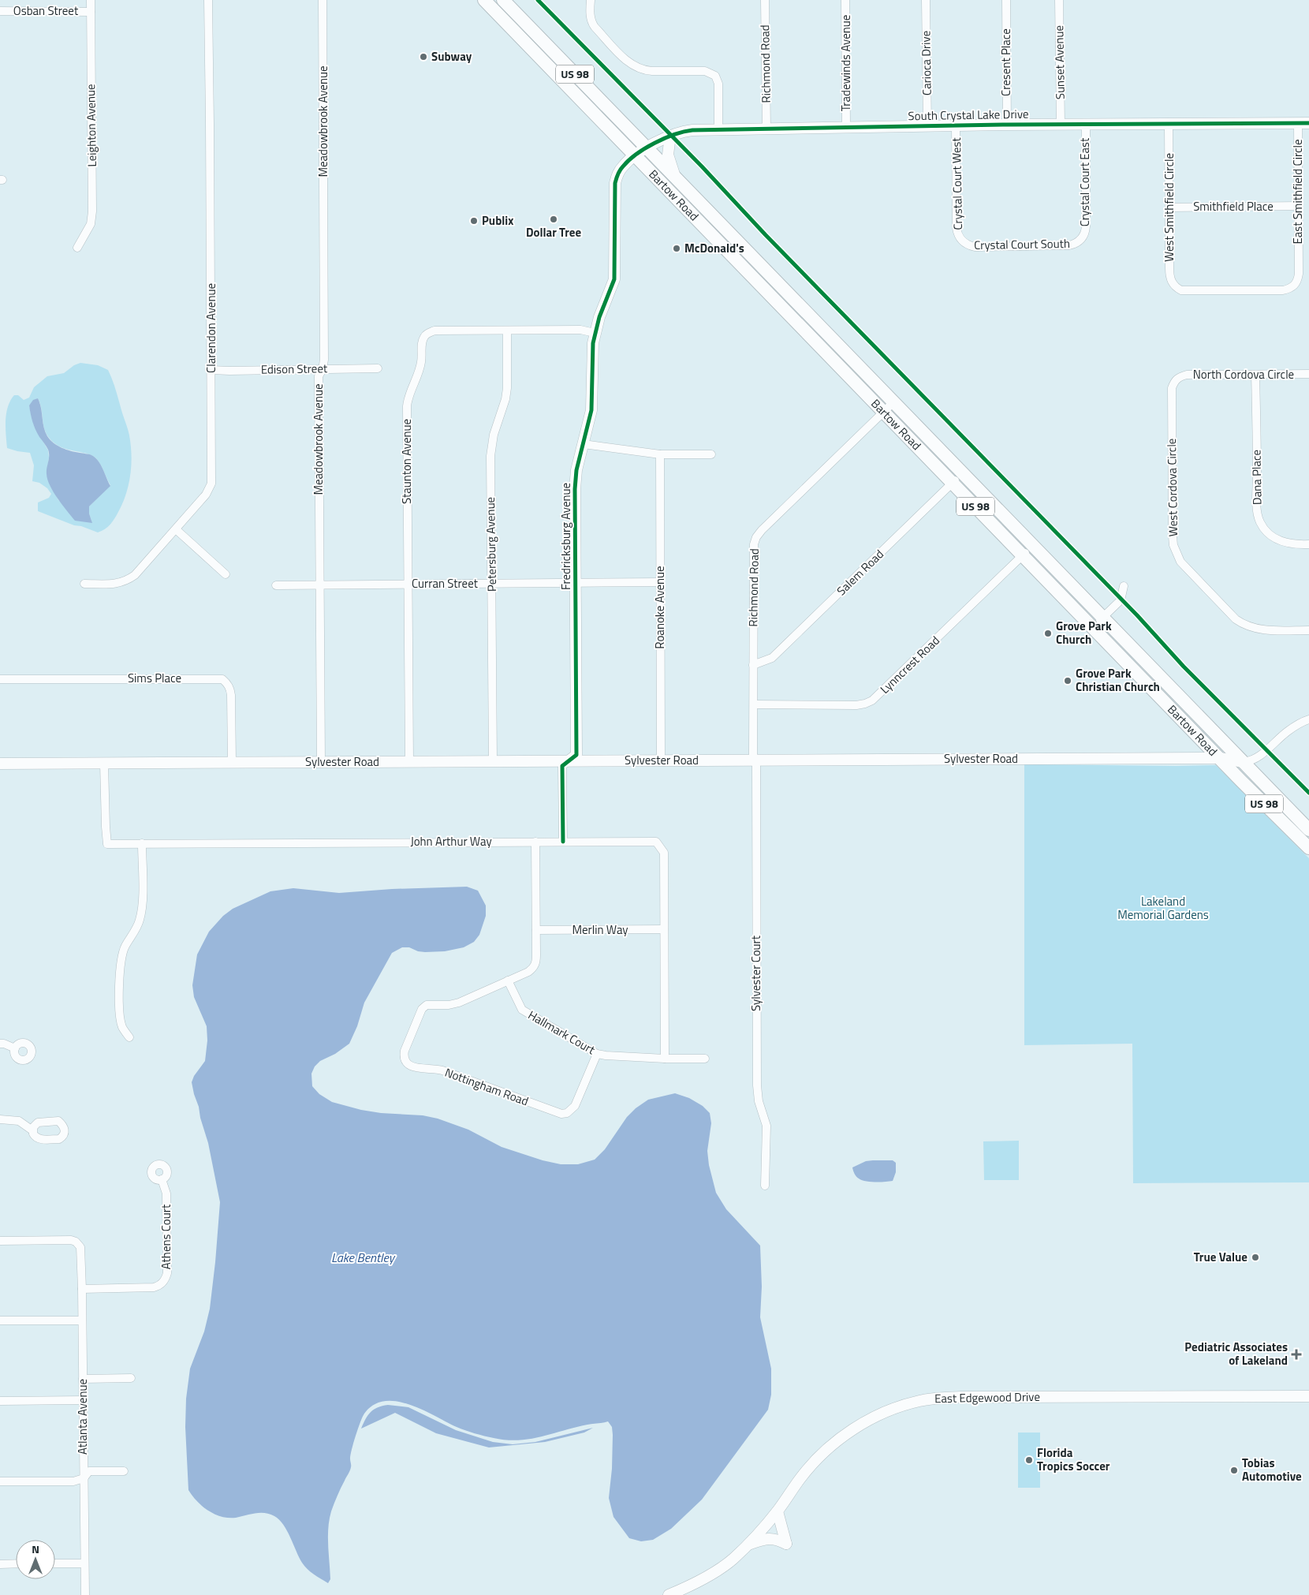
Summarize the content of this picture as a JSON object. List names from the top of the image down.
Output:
{
  "streets": {
    "main road": ["US 98", "Bartow Road"],
    "street": [
      "Osban Street",
      "Cresent Place",
      "Sunset Avenue",
      "Tradewinds Avenue",
      "Carioca Drive",
      "Richmond Road",
      "South Crystal Lake Drive",
      "Meadowbrook Avenue",
      "Leighton Avenue",
      "Crystal Court East",
      "Crystal Court West",
      "East Smithfield Circle",
      "Smithfield Place",
      "West Smithfield Circle",
      "Crystal Court South",
      "Clarendon Avenue",
      "Edison Street",
      "North Cordova Circle",
      "Staunton Avenue",
      "Dana Place",
      "West Cordova Circle",
      "Fredricksburg Avenue",
      "Petersburg Avenue",
      "Salem Road",
      "Curran Street",
      "Roanoke Avenue",
      "Lynncrest Road",
      "Sims Place",
      "Sylvester Road",
      "John Arthur Way",
      "Merlin Way",
      "Sylvester Court",
      "Hallmark Court",
      "Nottingham Road",
      "Athens Court",
      "East Edgewood Drive",
      "Atlanta Avenue"
    ]
  },
  "crossings": [
    ["Osban Street", "Leighton Avenue"],
    ["Cresent Place", "South Crystal Lake Drive"],
    ["Sunset Avenue", "South Crystal Lake Drive"],
    ["Tradewinds Avenue", "South Crystal Lake Drive"],
    ["Carioca Drive", "South Crystal Lake Drive"],
    ["Richmond Road", "South Crystal Lake Drive"],
    ["Richmond Road", "Bartow Road"],
    ["Richmond Road", "Salem Road"],
    ["Richmond Road", "Lynncrest Road"],
    ["Richmond Road", "Sylvester Road"],
    ["Richmond Road", "Sylvester Court"],
    ["South Crystal Lake Drive", "Crystal Court East"],
    ["South Crystal Lake Drive", "Crystal Court West"],
    ["South Crystal Lake Drive", "East Smithfield Circle"],
    ["South Crystal Lake Drive", "Bartow Road"],
    ["South Crystal Lake Drive", "West Smithfield Circle"],
    ["South Crystal Lake Drive", "Fredricksburg Avenue"],
    ["Meadowbrook Avenue", "Edison Street"],
    ["Meadowbrook Avenue", "Curran Street"],
    ["Meadowbrook Avenue", "Sylvester Road"],
    ["Crystal Court East", "Crystal Court South"],
    ["Crystal Court West", "Crystal Court South"],
    ["East Smithfield Circle", "Smithfield Place"],
    ["East Smithfield Circle", "West Smithfield Circle"],
    ["Bartow Road", "Fredricksburg Avenue"],
    ["Bartow Road", "Salem Road"],
    ["Bartow Road", "Lynncrest Road"],
    ["Bartow Road", "Sylvester Road"],
    ["Smithfield Place", "West Smithfield Circle"],
    ["Clarendon Avenue", "Edison Street"],
    ["North Cordova Circle", "Dana Place"],
    ["North Cordova Circle", "West Cordova Circle"],
    ["Staunton Avenue", "Fredricksburg Avenue"],
    ["Staunton Avenue", "Petersburg Avenue"],
    ["Staunton Avenue", "Curran Street"],
    ["Staunton Avenue", "Sylvester Road"],
    ["Fredricksburg Avenue", "Curran Street"],
    ["Fredricksburg Avenue", "Sylvester Road"],
    ["Petersburg Avenue", "Curran Street"],
    ["Petersburg Avenue", "Sylvester Road"],
    ["Curran Street", "Roanoke Avenue"],
    ["Roanoke Avenue", "Sylvester Road"],
    ["Sims Place", "Sylvester Road"],
    ["Sylvester Road", "John Arthur Way"],
    ["Sylvester Road", "Sylvester Court"],
    ["John Arthur Way", "Merlin Way"],
    ["John Arthur Way", "Hallmark Court"],
    ["John Arthur Way", "Nottingham Road"],
    ["Merlin Way", "Nottingham Road"],
    ["Hallmark Court", "Nottingham Road"],
    ["Athens Court", "Atlanta Avenue"]
  ],
  "water": ["Lake Bentley"],
  "parks": ["Lakeland Memorial Gardens"],
  "places": {
    "other": [
      "Subway",
      "Dollar Tree",
      "Publix",
      "McDonald's",
      "Grove Park Church",
      "Grove Park Christian Church",
      "True Value",
      "Florida Tropics Soccer",
      "Tobias Automotive"
    ],
    "health": ["Pediatric Associates of Lakeland"]
  },
  "north": "top"
}
